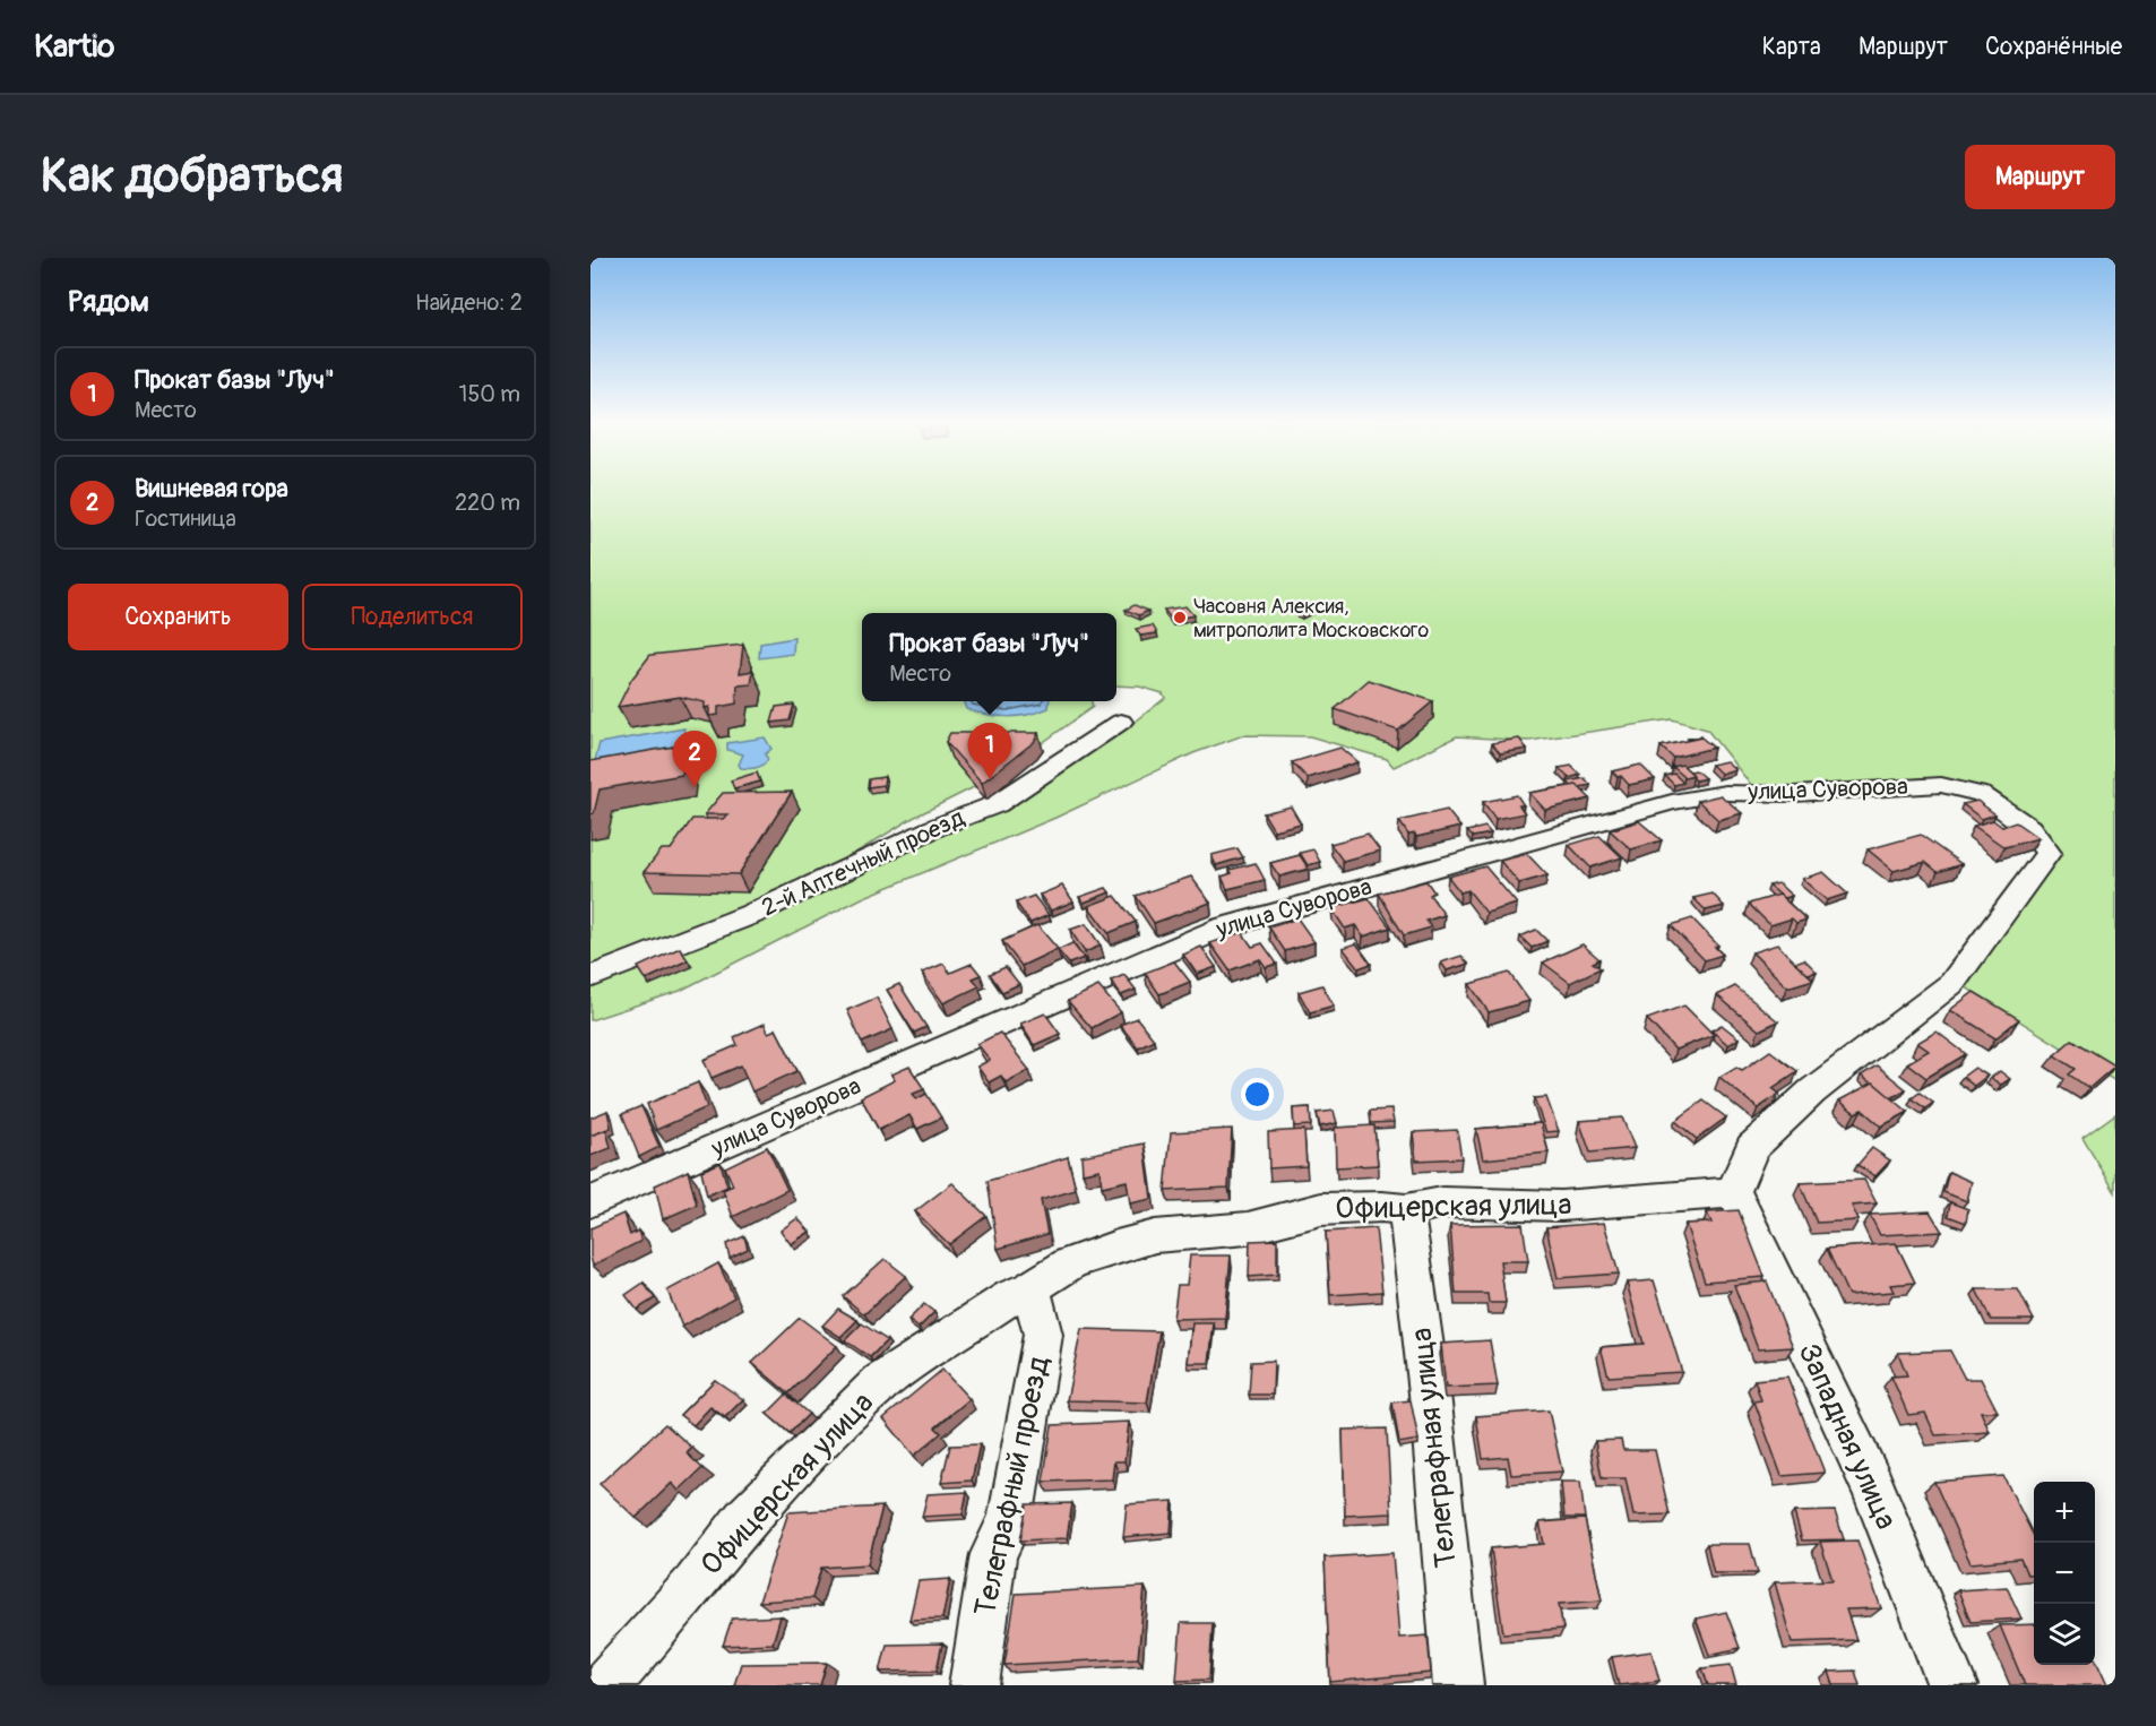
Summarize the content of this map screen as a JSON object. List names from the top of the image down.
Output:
{
  "streets": {
    "street": [
      "улица Суворова",
      "2-й Аптечный проезд",
      "Офицерская улица",
      "Западная улица",
      "Телеграфная улица",
      "Телеграфный проезд"
    ]
  },
  "crossings": [
    ["улица Суворова", "Офицерская улица"],
    ["улица Суворова", "Западная улица"],
    ["Офицерская улица", "Западная улица"],
    ["Офицерская улица", "Телеграфная улица"],
    ["Офицерская улица", "Телеграфный проезд"]
  ],
  "places": ["Часовня Алексия, митрополита Московского"],
  "page": {
    "header": "Kartio",
    "nav": ["Карта", "Маршрут", "Сохранённые"],
    "buttons": [
      "Маршрут",
      ["Сохранить", "Поделиться"]
    ],
    "title": "Как добраться",
    "heading": ["Рядом", "Найдено: 2"],
    "list": [
      {
        "mark": "1",
        "name": "Прокат базы \"Луч\"",
        "note": "Место",
        "value": "150 m"
      },
      {
        "mark": "2",
        "name": "Вишневая гора",
        "note": "Гостиница",
        "value": "220 m"
      }
    ],
    "popup": ["Прокат базы \"Луч\"", "Место"],
    "pins": ["1", "2"],
    "map_buttons": ["+", "−"]
  }
}
